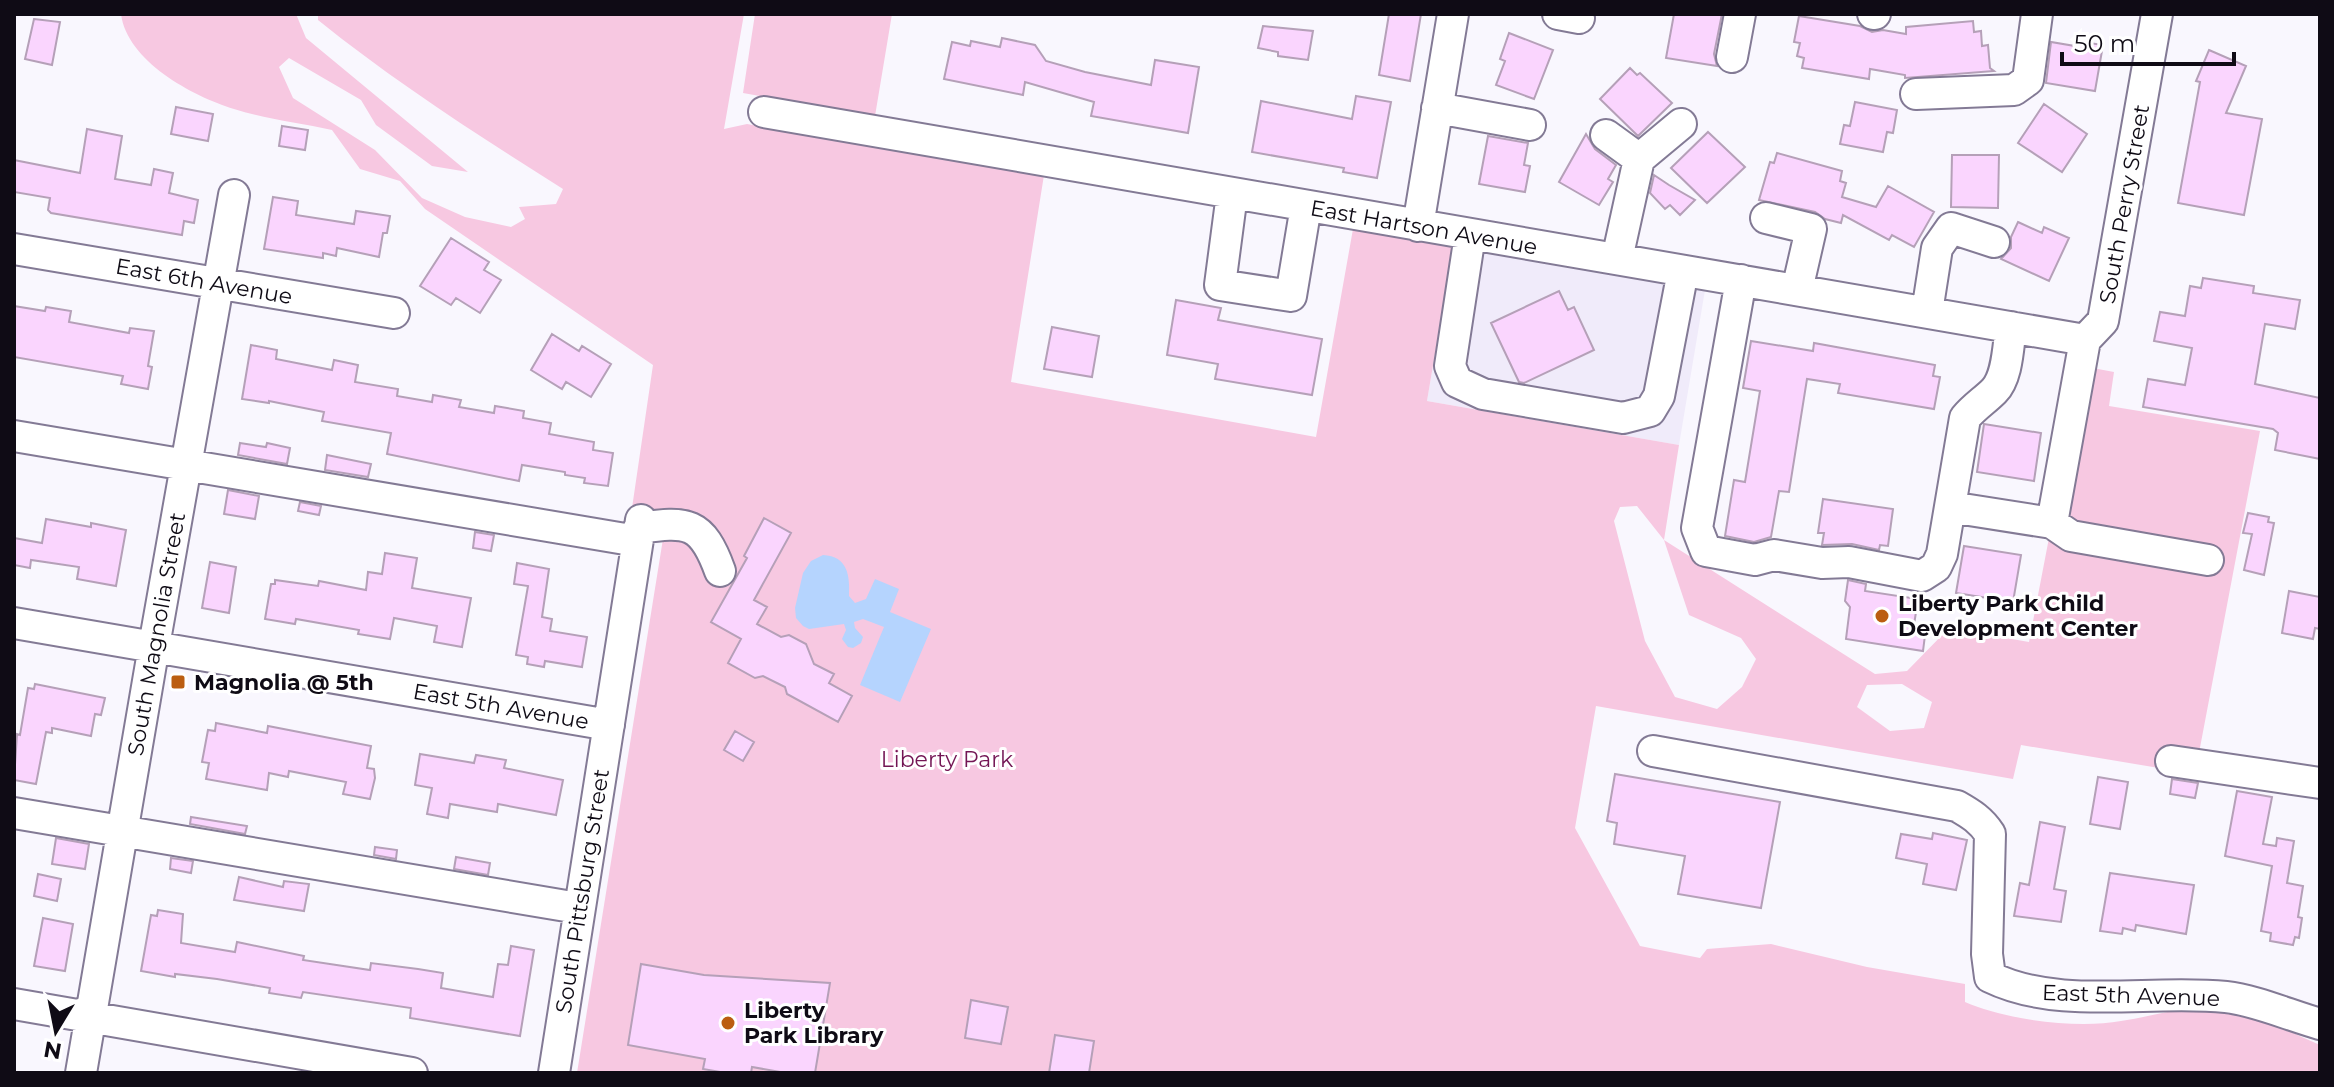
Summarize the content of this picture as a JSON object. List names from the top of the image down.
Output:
{
  "streets": {
    "street": [
      "South Perry Street",
      "East Hartson Avenue",
      "East 6th Avenue",
      "South Magnolia Street",
      "East 5th Avenue",
      "South Pittsburg Street"
    ]
  },
  "crossings": [
    ["South Perry Street", "East Hartson Avenue"],
    ["East 6th Avenue", "South Magnolia Street"],
    ["South Magnolia Street", "East 5th Avenue"],
    ["East 5th Avenue", "South Pittsburg Street"]
  ],
  "parks": ["Liberty Park"],
  "places": {
    "other": ["Liberty Park Child Development Center", "Liberty Park Library"],
    "transit": ["Magnolia @ 5th"]
  },
  "scale_bar": "50 m",
  "north": "bottom"
}
